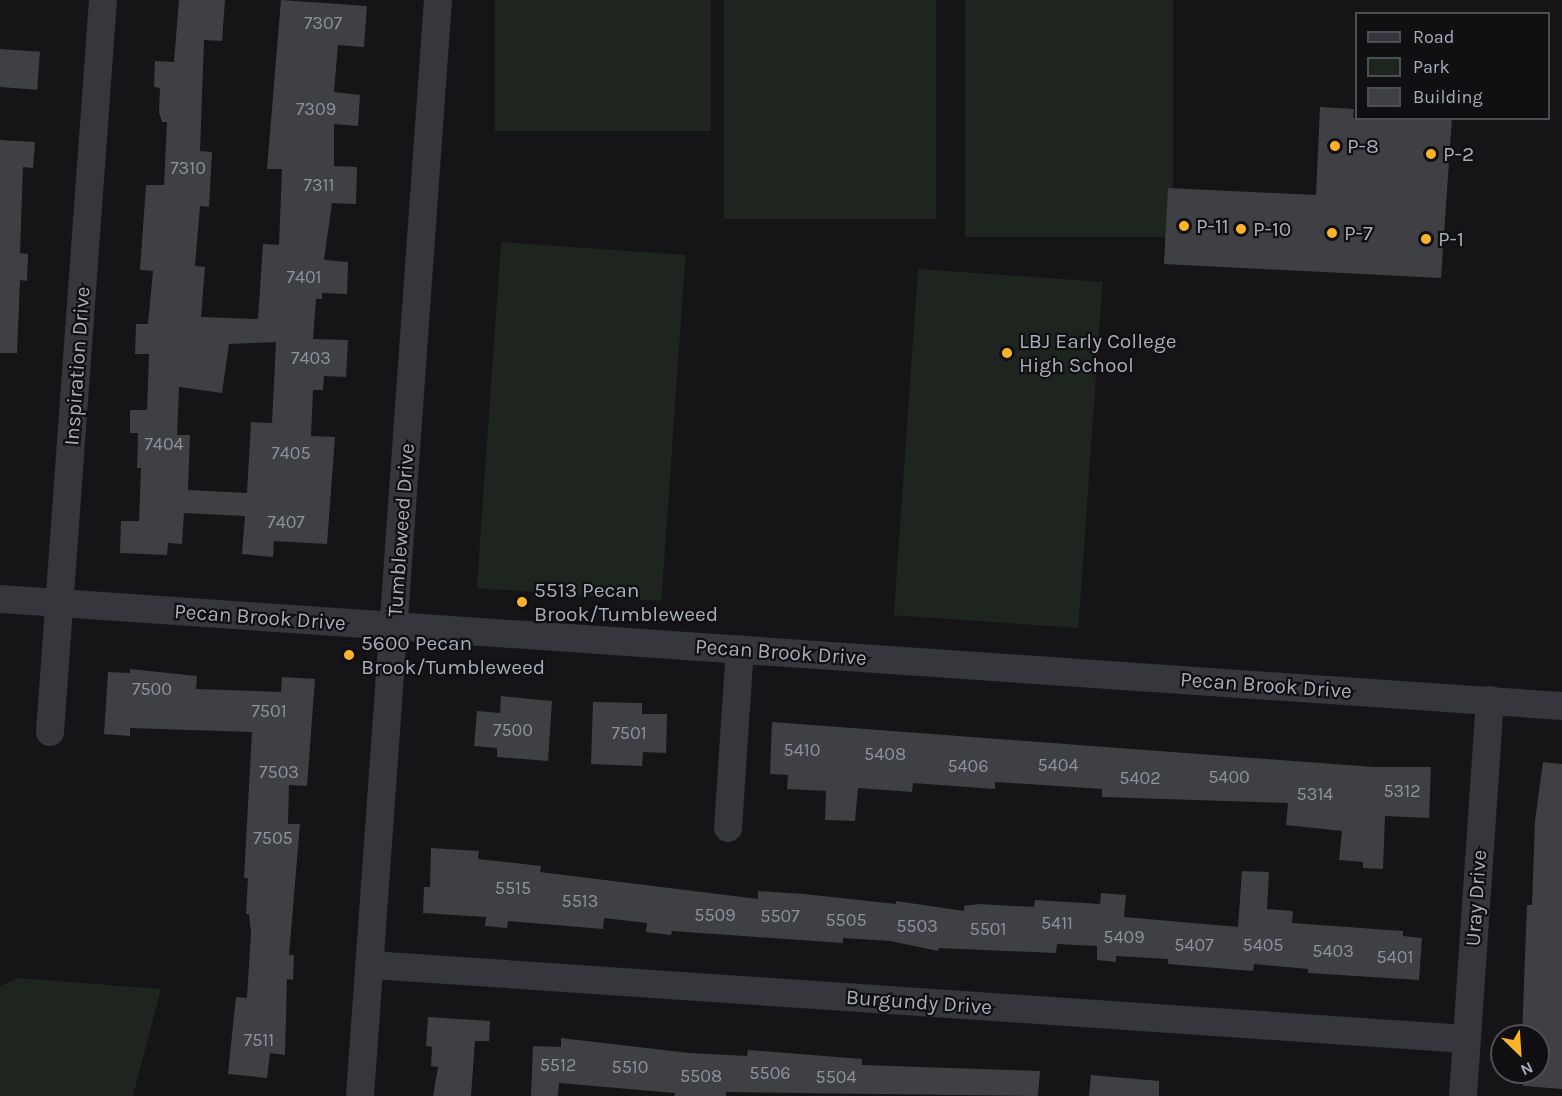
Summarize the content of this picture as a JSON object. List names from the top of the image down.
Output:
{
  "streets": {
    "street": [
      "Inspiration Drive",
      "Tumbleweed Drive",
      "Pecan Brook Drive",
      "Uray Drive",
      "Burgundy Drive"
    ]
  },
  "crossings": [
    ["Inspiration Drive", "Pecan Brook Drive"],
    ["Tumbleweed Drive", "Pecan Brook Drive"],
    ["Tumbleweed Drive", "Burgundy Drive"],
    ["Pecan Brook Drive", "Uray Drive"],
    ["Uray Drive", "Burgundy Drive"]
  ],
  "places": [
    "P-8",
    "P-2",
    "P-11",
    "P-10",
    "P-7",
    "P-1",
    "LBJ Early College High School",
    "5513 Pecan Brook/Tumbleweed",
    "5600 Pecan Brook/Tumbleweed"
  ],
  "house_numbers": [
    "7307",
    "7309",
    "7310",
    "7311",
    "7401",
    "7403",
    "7404",
    "7405",
    "7407",
    "7500",
    "7501",
    "7500",
    "7501",
    "5410",
    "5408",
    "5404",
    "5406",
    "7503",
    "5400",
    "5402",
    "5312",
    "5314",
    "7505",
    "5515",
    "5513",
    "5509",
    "5507",
    "5505",
    "5411",
    "5503",
    "5501",
    "5409",
    "5407",
    "5405",
    "5403",
    "5401",
    "7511",
    "5512",
    "5510",
    "5506",
    "5508",
    "5504"
  ],
  "legend": ["Road", "Park", "Building"],
  "north": "bottom right"
}
